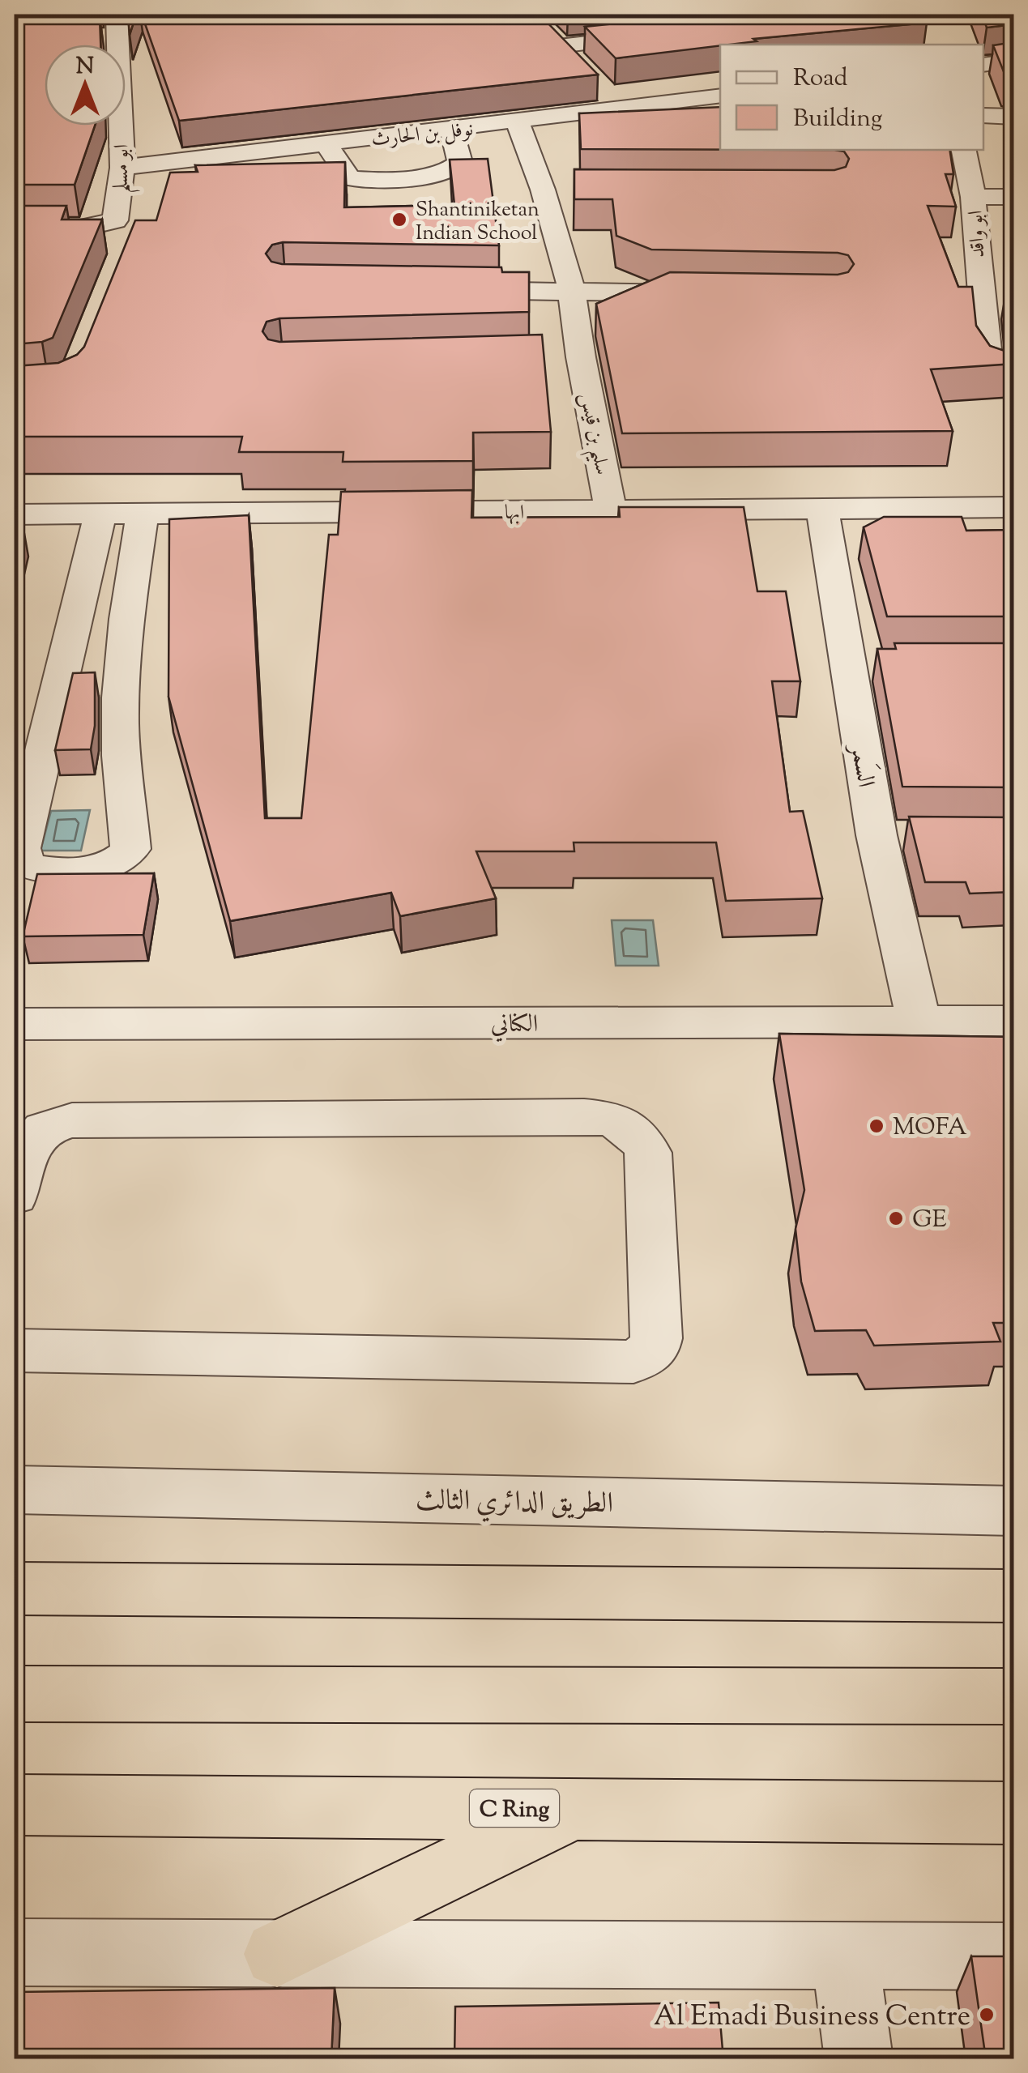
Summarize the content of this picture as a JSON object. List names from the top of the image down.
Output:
{
  "streets": {
    "highway": ["C Ring"],
    "street": [
      "نوفل بن الحارث",
      "ابو مسلم",
      "ابو واقد",
      "سليم بن قيس",
      "ابها",
      "السَمر",
      "الكناني",
      "الطريق الدائري الثالث"
    ]
  },
  "crossings": [
    ["نوفل بن الحارث", "ابو مسلم"],
    ["نوفل بن الحارث", "سليم بن قيس"],
    ["سليم بن قيس", "ابها"],
    ["ابها", "السَمر"],
    ["السَمر", "الكناني"]
  ],
  "places": [
    "Shantiniketan Indian School",
    "MOFA",
    "GE",
    "Al Emadi Business Centre"
  ],
  "legend": ["Road", "Building"],
  "north": "top"
}
